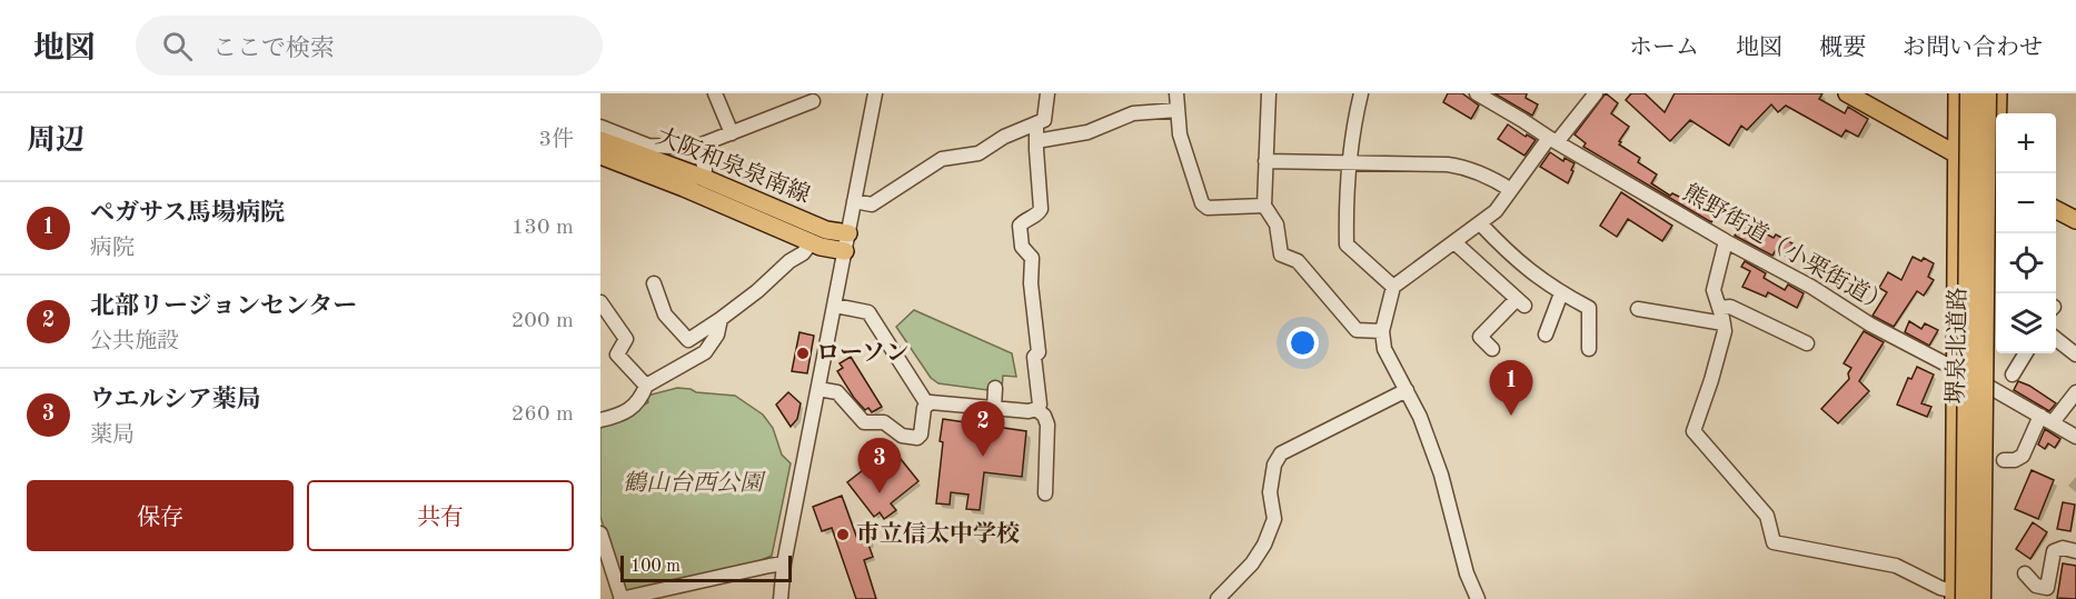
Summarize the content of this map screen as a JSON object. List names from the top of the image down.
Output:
{
  "streets": {
    "highway": ["堺泉北道路"],
    "main road": ["大阪和泉泉南線"],
    "street": ["熊野街道（小栗街道）"]
  },
  "parks": ["鶴山台西公園"],
  "places": ["ローソン", "市立信太中学校"],
  "scale_bar": "100 m",
  "page": {
    "header": "地図",
    "search": "ここで検索",
    "nav": [
      "ホーム",
      "地図",
      "概要",
      "お問い合わせ"
    ],
    "heading": ["周辺", "3件"],
    "map_buttons": ["+", "−"],
    "list": [
      {
        "mark": "1",
        "name": "ペガサス馬場病院",
        "note": "病院",
        "value": "130 m"
      },
      {
        "mark": "2",
        "name": "北部リージョンセンター",
        "note": "公共施設",
        "value": "200 m"
      },
      {
        "mark": "3",
        "name": "ウエルシア薬局",
        "note": "薬局",
        "value": "260 m"
      }
    ],
    "pins": ["1", "2", "3"],
    "buttons": ["保存", "共有"],
    "scale": "100 m"
  }
}
